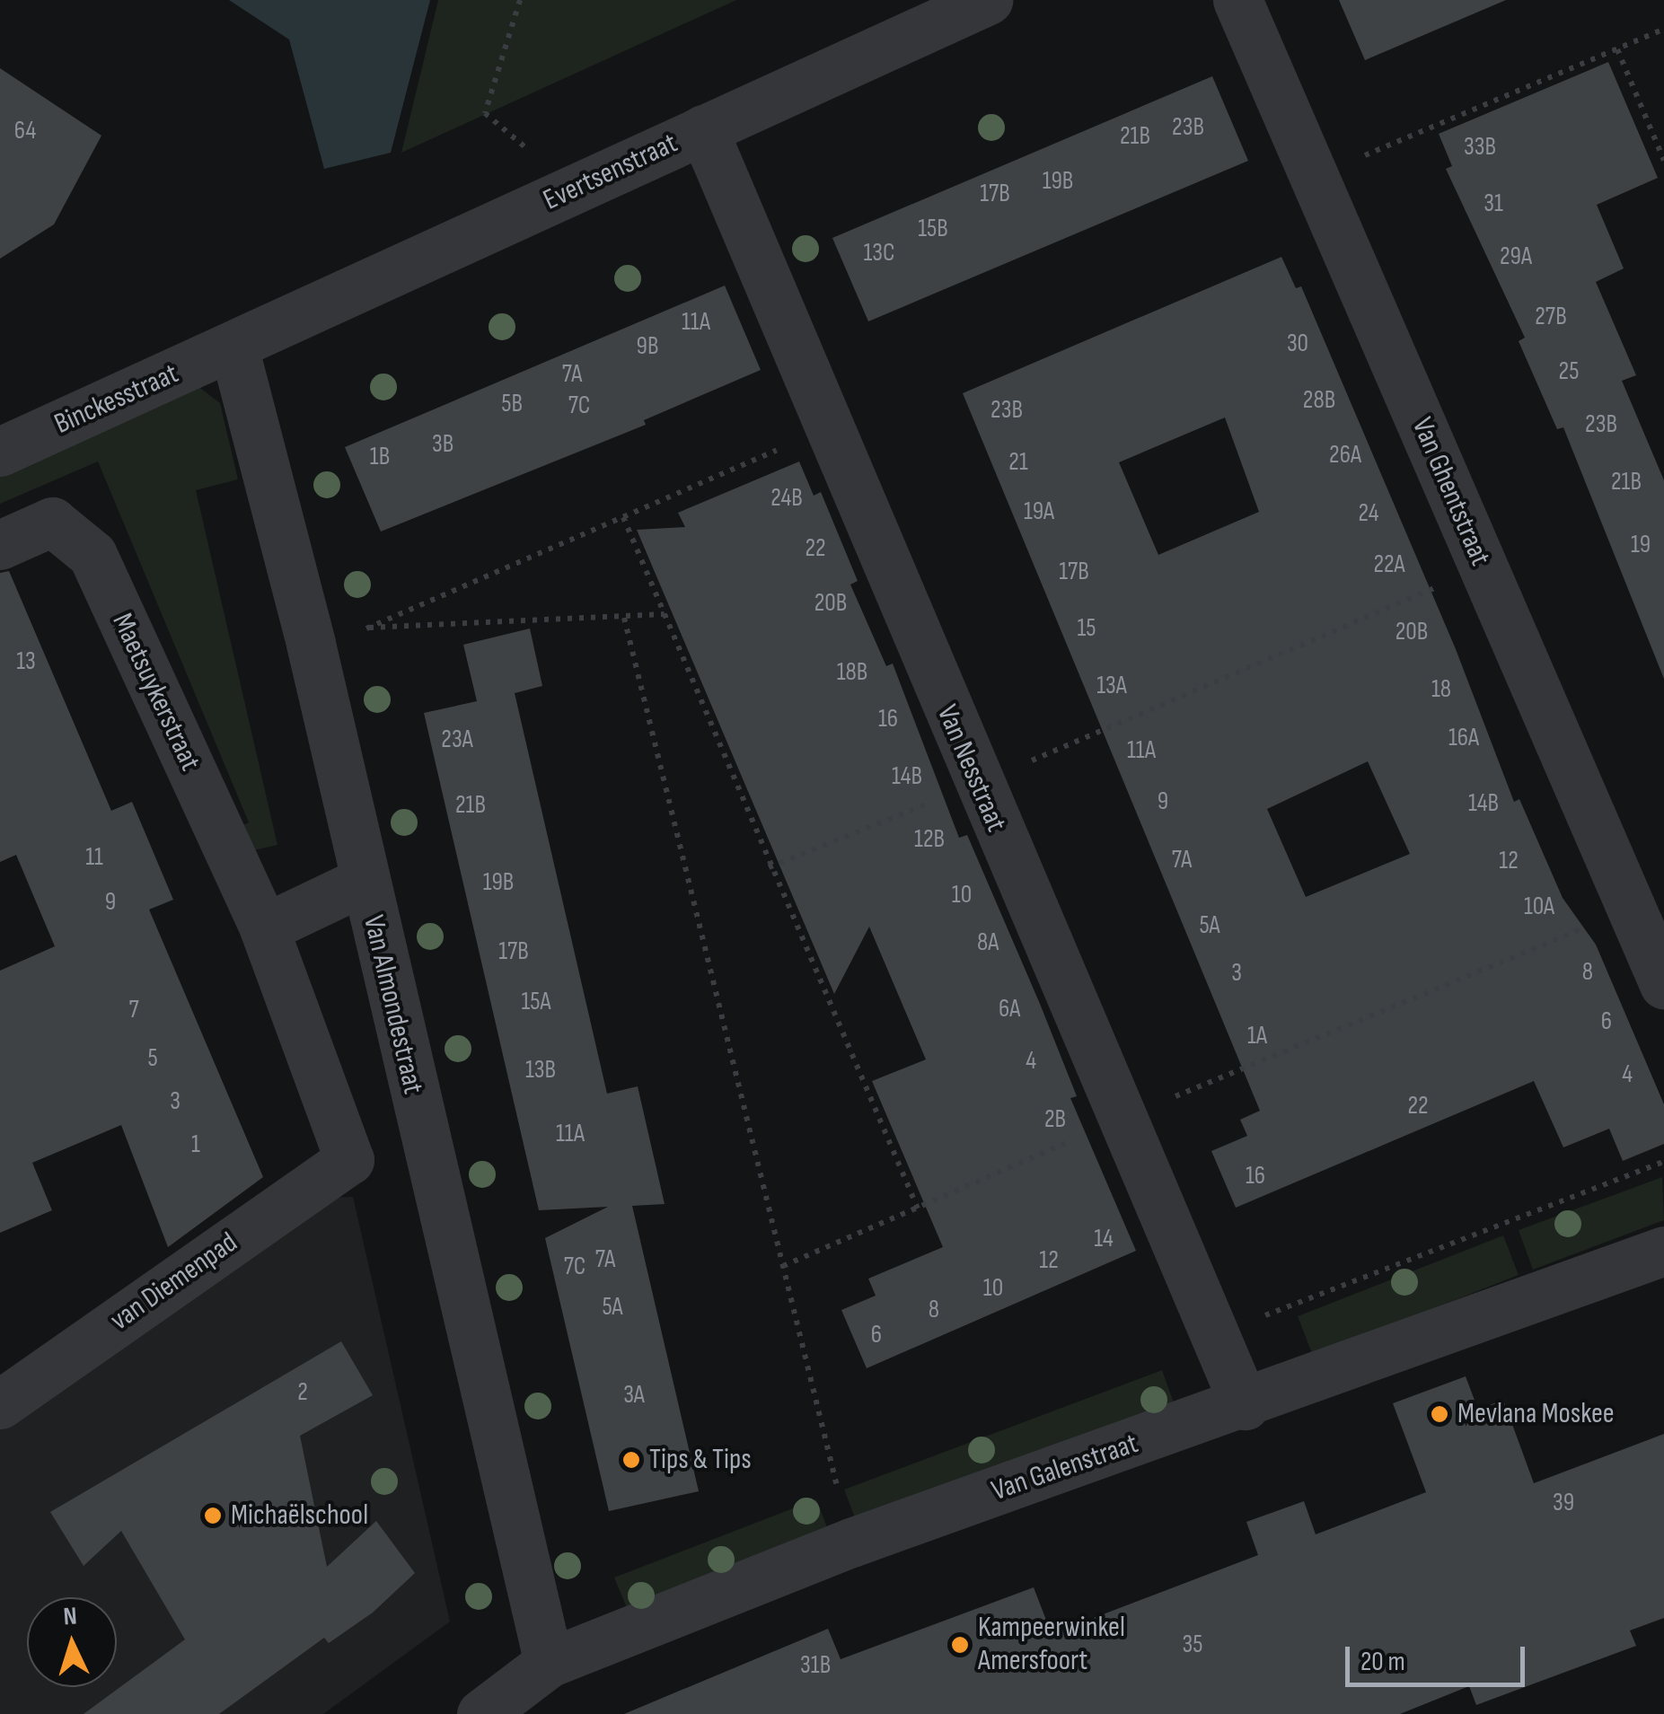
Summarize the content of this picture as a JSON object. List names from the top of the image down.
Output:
{
  "streets": {
    "street": [
      "Evertsenstraat",
      "Binckesstraat",
      "Van Ghentstraat",
      "Maetsuykerstraat",
      "Van Nesstraat",
      "Van Almondestraat",
      "van Diemenpad",
      "Van Galenstraat"
    ]
  },
  "crossings": [
    ["Evertsenstraat", "Binckesstraat"],
    ["Evertsenstraat", "Van Nesstraat"],
    ["Evertsenstraat", "Van Almondestraat"],
    ["Binckesstraat", "Van Almondestraat"],
    ["Maetsuykerstraat", "van Diemenpad"],
    ["Van Nesstraat", "Van Galenstraat"],
    ["Van Almondestraat", "Van Galenstraat"]
  ],
  "places": [
    "Mevlana Moskee",
    "Tips & Tips",
    "Michaëlschool",
    "Kampeerwinkel Amersfoort"
  ],
  "house_numbers": [
    "23B",
    "64",
    "21B",
    "33B",
    "19B",
    "17B",
    "31",
    "15B",
    "13C",
    "29A",
    "27B",
    "11A",
    "30",
    "9B",
    "25",
    "7A",
    "28B",
    "5B",
    "7C",
    "23B",
    "23B",
    "3B",
    "26A",
    "1B",
    "21",
    "21B",
    "24B",
    "19A",
    "24",
    "19",
    "22",
    "22A",
    "17B",
    "20B",
    "15",
    "20B",
    "13",
    "18B",
    "13A",
    "18",
    "16",
    "16A",
    "23A",
    "11A",
    "14B",
    "9",
    "14B",
    "21B",
    "12B",
    "11",
    "7A",
    "12",
    "19B",
    "10",
    "9",
    "10A",
    "5A",
    "8A",
    "17B",
    "8",
    "3",
    "15A",
    "6A",
    "7",
    "6",
    "1A",
    "5",
    "4",
    "13B",
    "4",
    "3",
    "22",
    "2B",
    "11A",
    "1",
    "16",
    "14",
    "7A",
    "12",
    "7C",
    "10",
    "5A",
    "8",
    "6",
    "2",
    "3A",
    "39",
    "35",
    "31B"
  ],
  "scale_bar": "20 m",
  "north": "top"
}
